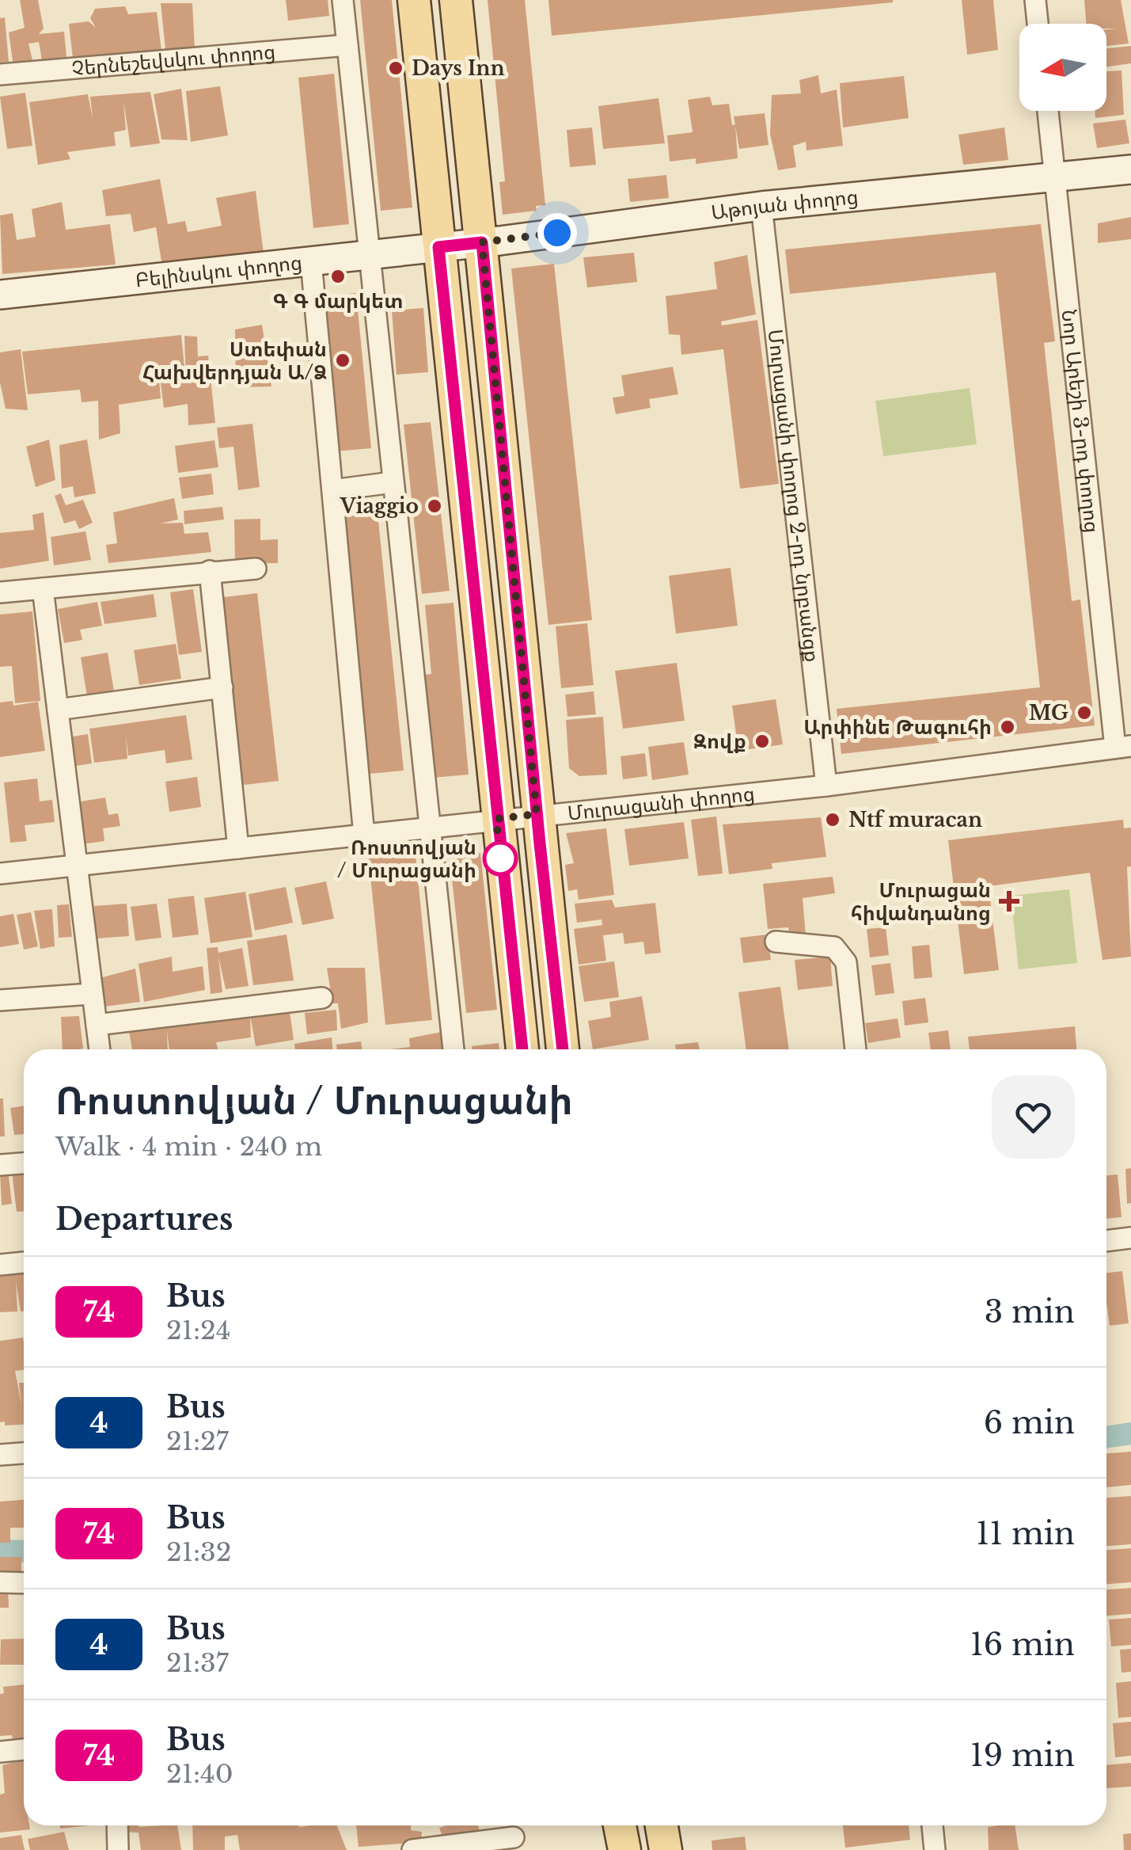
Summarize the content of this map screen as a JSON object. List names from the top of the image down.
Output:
{
  "streets": {
    "main road": ["Աթոյան փողոց", "Բելինսկու փողոց"],
    "street": [
      "Չերնեշեվսկու փողոց",
      "Նոր Արեշի 3-րդ փողոց",
      "Մուրացանի փողոց 2-րդ նրբանցք",
      "Մուրացանի փողոց"
    ]
  },
  "crossings": [
    ["Աթոյան փողոց", "Բելինսկու փողոց"],
    ["Աթոյան փողոց", "Նոր Արեշի 3-րդ փողոց"],
    ["Աթոյան փողոց", "Մուրացանի փողոց 2-րդ նրբանցք"],
    ["Նոր Արեշի 3-րդ փողոց", "Մուրացանի փողոց"],
    ["Մուրացանի փողոց 2-րդ նրբանցք", "Մուրացանի փողոց"]
  ],
  "places": {
    "other": [
      "Days Inn",
      "Գ Գ մարկետ",
      "Ստեփան Հախվերդյան Ա/Ձ",
      "Viaggio",
      "MG",
      "Արփինե Թագուհի",
      "Զովք",
      "Ntf muracan",
      "Ռոստովյան / Մուրացանի"
    ],
    "health": ["Մուրացան հիվանդանոց"]
  },
  "lines": ["bus line 74"],
  "north": "left",
  "page": {
    "heading": [
      ["Ռոստովյան / Մուրացանի", "Walk · 4 min · 240 m"],
      "Departures"
    ],
    "list": [
      {
        "mark": "74",
        "name": "Bus",
        "note": "21:24",
        "value": "3 min"
      },
      {
        "mark": "4",
        "name": "Bus",
        "note": "21:27",
        "value": "6 min"
      },
      {
        "mark": "74",
        "name": "Bus",
        "note": "21:32",
        "value": "11 min"
      },
      {
        "mark": "4",
        "name": "Bus",
        "note": "21:37",
        "value": "16 min"
      },
      {
        "mark": "74",
        "name": "Bus",
        "note": "21:40",
        "value": "19 min"
      }
    ]
  }
}
